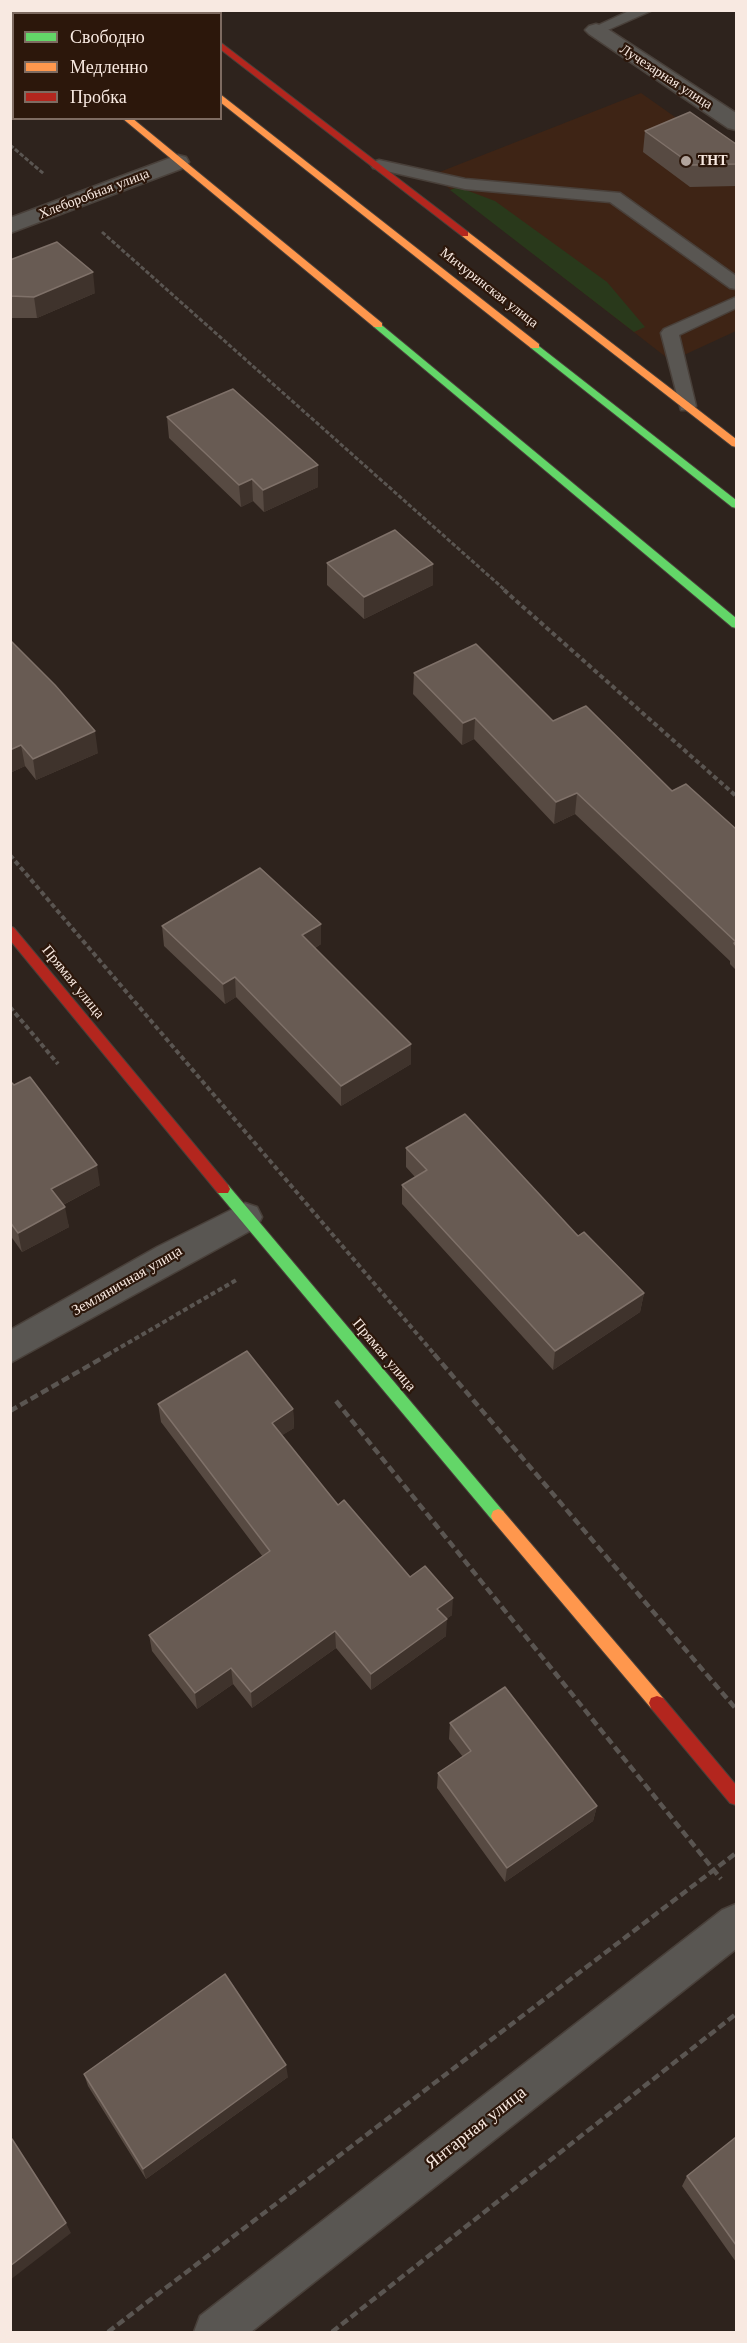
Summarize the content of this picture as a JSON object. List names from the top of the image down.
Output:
{
  "streets": {
    "street": [
      "Лучезарная улица",
      "Хлеборобная улица",
      "Мичуринская улица",
      "Прямая улица",
      "Земляничная улица",
      "Янтарная улица"
    ]
  },
  "crossings": [
    ["Прямая улица", "Земляничная улица"]
  ],
  "places": ["ТНТ"],
  "legend": ["Свободно", "Медленно", "Пробка"]
}
